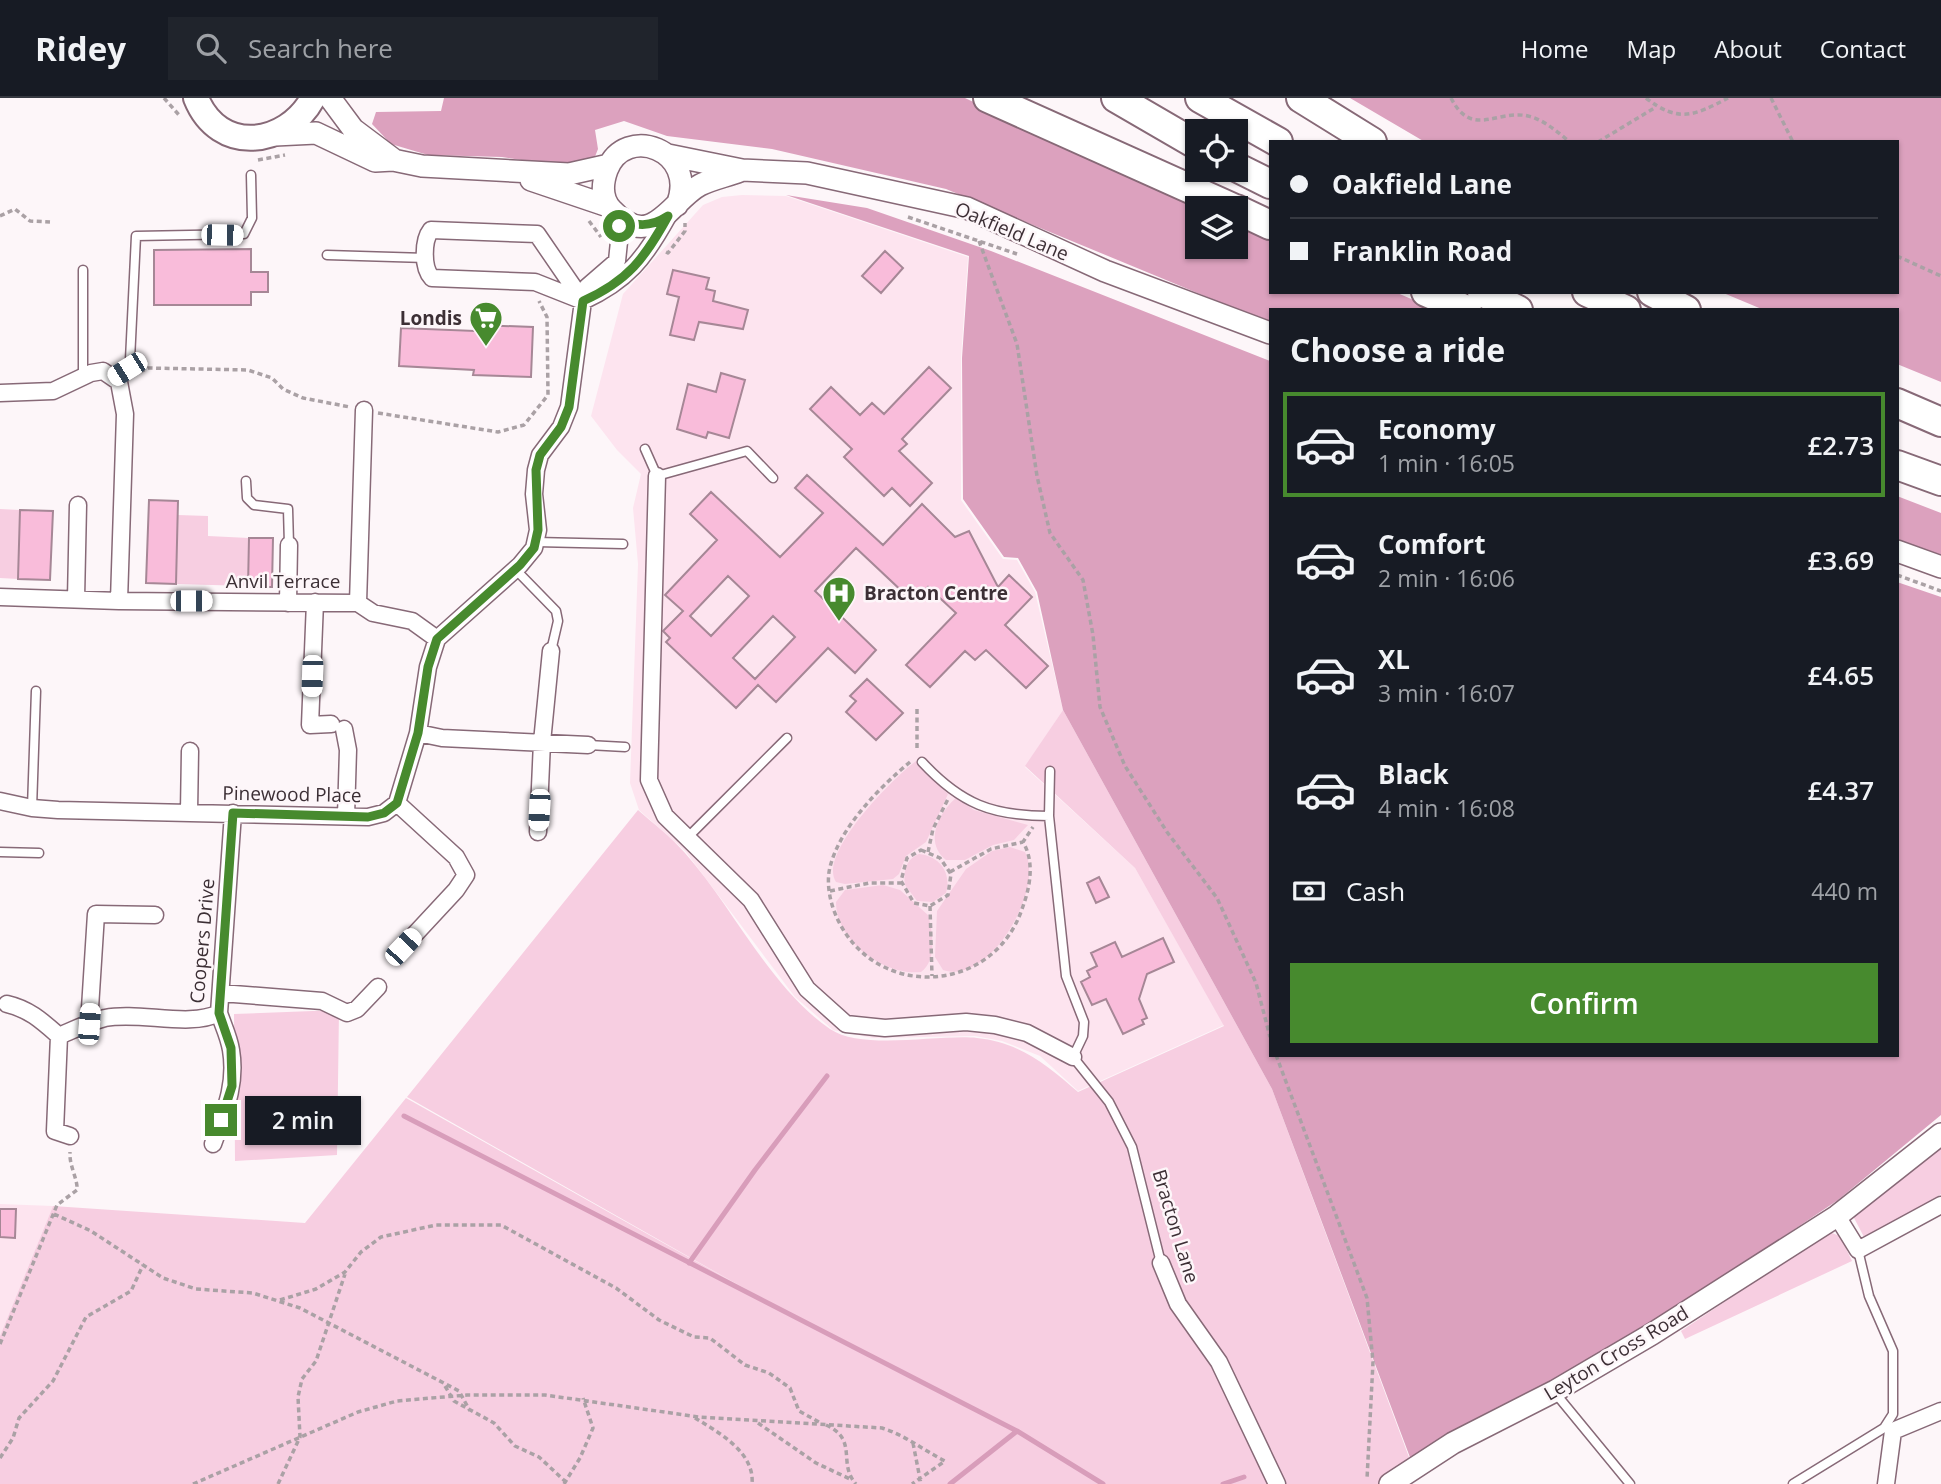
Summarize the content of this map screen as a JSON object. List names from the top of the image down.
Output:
{
  "streets": {
    "street": [
      "Oakfield Lane",
      "Anvil Terrace",
      "Pinewood Place",
      "Coopers Drive",
      "Bracton Lane",
      "Leyton Cross Road"
    ]
  },
  "crossings": [
    ["Pinewood Place", "Coopers Drive"]
  ],
  "places": {
    "supermarket": ["Londis"],
    "hospital": ["Bracton Centre"]
  },
  "page": {
    "header": "Ridey",
    "search": "Search here",
    "nav": [
      "Home",
      "Map",
      "About",
      "Contact"
    ],
    "banner": ["Oakfield Lane", "Franklin Road"],
    "heading": "Choose a ride",
    "list": [
      {
        "name": "Economy",
        "note": "1 min · 16:05",
        "value": "£2.73"
      },
      {
        "name": "Comfort",
        "note": "2 min · 16:06",
        "value": "£3.69"
      },
      {
        "name": "XL",
        "note": "3 min · 16:07",
        "value": "£4.65"
      },
      {
        "name": "Black",
        "note": "4 min · 16:08",
        "value": "£4.37"
      }
    ],
    "pay": ["Cash", "440 m"],
    "buttons": "Confirm",
    "bubble": "2 min"
  }
}
